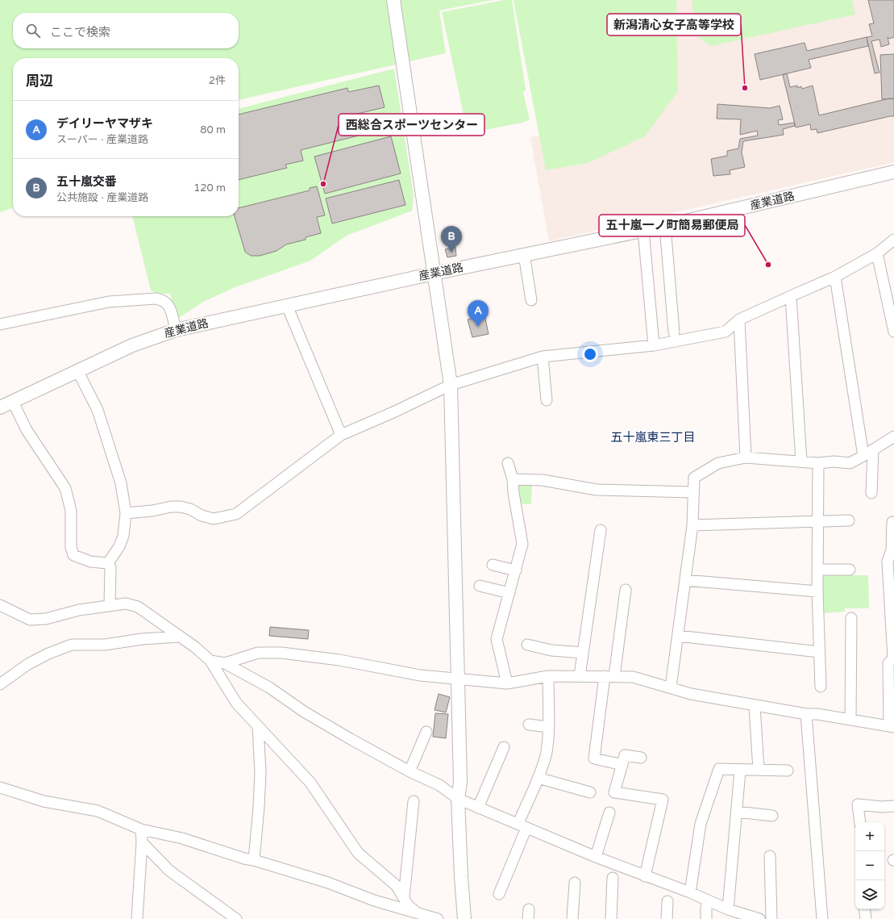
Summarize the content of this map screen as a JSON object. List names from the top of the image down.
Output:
{
  "streets": {
    "street": ["産業道路"]
  },
  "districts": ["五十嵐東三丁目"],
  "places": ["新潟清心女子高等学校", "西総合スポーツセンター", "五十嵐一ノ町簡易郵便局"],
  "page": {
    "search": "ここで検索",
    "heading": ["周辺", "2件"],
    "list": [
      {
        "mark": "A",
        "name": "デイリーヤマザキ",
        "note": "スーパー · 産業道路",
        "value": "80 m"
      },
      {
        "mark": "B",
        "name": "五十嵐交番",
        "note": "公共施設 · 産業道路",
        "value": "120 m"
      }
    ],
    "pins": ["B", "A"],
    "map_buttons": ["+", "−"]
  }
}
